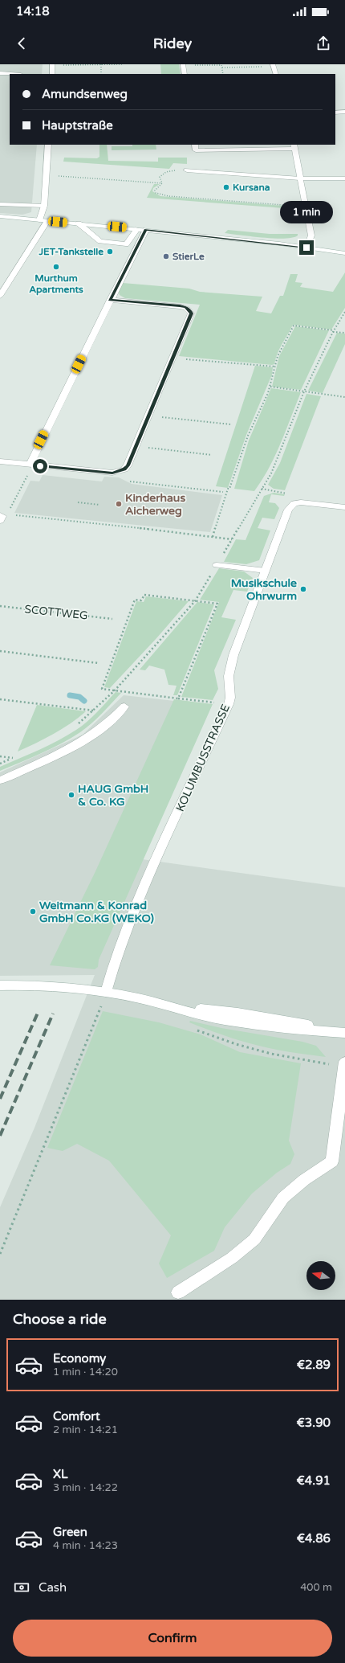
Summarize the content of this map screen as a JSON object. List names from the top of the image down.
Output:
{
  "streets": {
    "street": ["KOLUMBUSSTRASSE"],
    "path": ["SCOTTWEG"]
  },
  "places": [
    "Kursana",
    "JET-Tankstelle",
    "StierLe",
    "Murthum Apartments",
    "Kinderhaus Aicherweg",
    "Musikschule Ohrwurm",
    "HAUG GmbH & Co. KG",
    "Weitmann & Konrad GmbH Co.KG (WEKO)"
  ],
  "north": "left",
  "page": {
    "status": "14:18",
    "header": "Ridey",
    "banner": ["Amundsenweg", "Hauptstraße"],
    "bubble": "1 min",
    "heading": "Choose a ride",
    "list": [
      {
        "name": "Economy",
        "note": "1 min · 14:20",
        "value": "€2.89"
      },
      {
        "name": "Comfort",
        "note": "2 min · 14:21",
        "value": "€3.90"
      },
      {
        "name": "XL",
        "note": "3 min · 14:22",
        "value": "€4.91"
      },
      {
        "name": "Green",
        "note": "4 min · 14:23",
        "value": "€4.86"
      }
    ],
    "pay": ["Cash", "400 m"],
    "buttons": "Confirm"
  }
}
